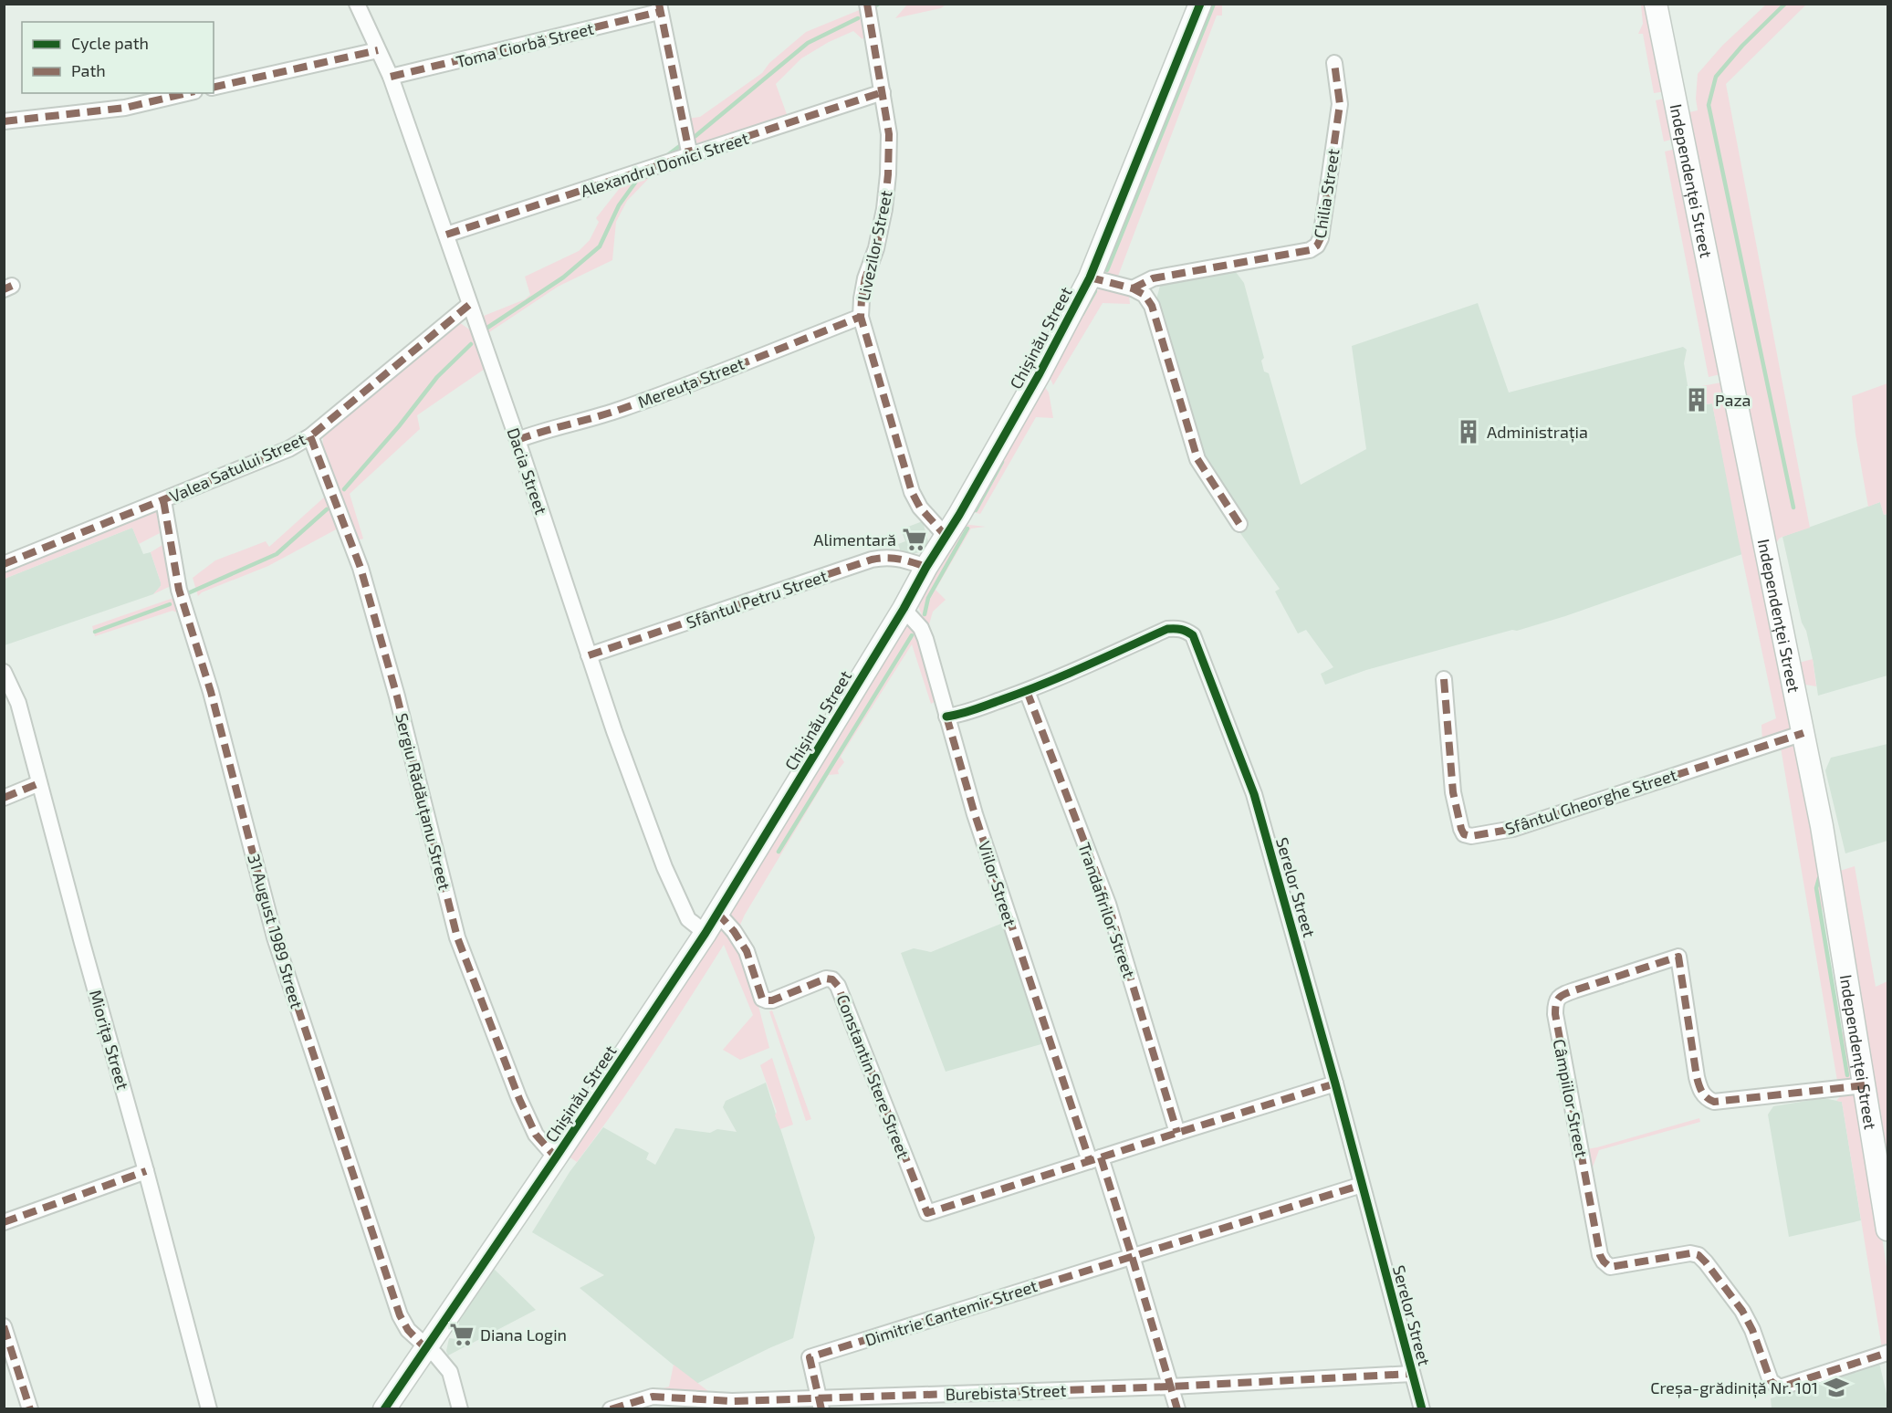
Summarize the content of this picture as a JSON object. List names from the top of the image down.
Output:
{
  "streets": {
    "street": [
      "Toma Ciorbă Street",
      "Alexandru Donici Street",
      "Independenței Street",
      "Chilia Street",
      "Livezilor Street",
      "Chișinău Street",
      "Mereuța Street",
      "Valea Satului Street",
      "Dacia Street",
      "Sfântul Petru Street",
      "Sergiu Rădăuțanu Street",
      "Sfântul Gheorghe Street",
      "Viilor Street",
      "Serelor Street",
      "Trandafirilor Street",
      "31 August 1989 Street",
      "Miorița Street",
      "Constantin Stere Street",
      "Câmpiilor Street",
      "Dimitrie Cantemir Street",
      "Burebista Street"
    ]
  },
  "crossings": [
    ["Toma Ciorbă Street", "Alexandru Donici Street"],
    ["Toma Ciorbă Street", "Dacia Street"],
    ["Alexandru Donici Street", "Livezilor Street"],
    ["Alexandru Donici Street", "Dacia Street"],
    ["Independenței Street", "Sfântul Gheorghe Street"],
    ["Independenței Street", "Câmpiilor Street"],
    ["Chilia Street", "Chișinău Street"],
    ["Livezilor Street", "Chișinău Street"],
    ["Livezilor Street", "Mereuța Street"],
    ["Chișinău Street", "Dacia Street"],
    ["Chișinău Street", "Sfântul Petru Street"],
    ["Chișinău Street", "Sergiu Rădăuțanu Street"],
    ["Chișinău Street", "Viilor Street"],
    ["Chișinău Street", "31 August 1989 Street"],
    ["Chișinău Street", "Constantin Stere Street"],
    ["Mereuța Street", "Dacia Street"],
    ["Valea Satului Street", "Dacia Street"],
    ["Valea Satului Street", "Sergiu Rădăuțanu Street"],
    ["Valea Satului Street", "31 August 1989 Street"],
    ["Dacia Street", "Sfântul Petru Street"],
    ["Viilor Street", "Serelor Street"],
    ["Viilor Street", "Constantin Stere Street"],
    ["Serelor Street", "Trandafirilor Street"],
    ["Serelor Street", "Dimitrie Cantemir Street"],
    ["Dimitrie Cantemir Street", "Burebista Street"]
  ],
  "places": {
    "building": ["Paza", "Administrația"],
    "supermarket": ["Alimentară", "Diana Login"],
    "school or university": ["Creșa-grădiniță Nr. 101"]
  },
  "legend": ["Cycle path", "Path"]
}
